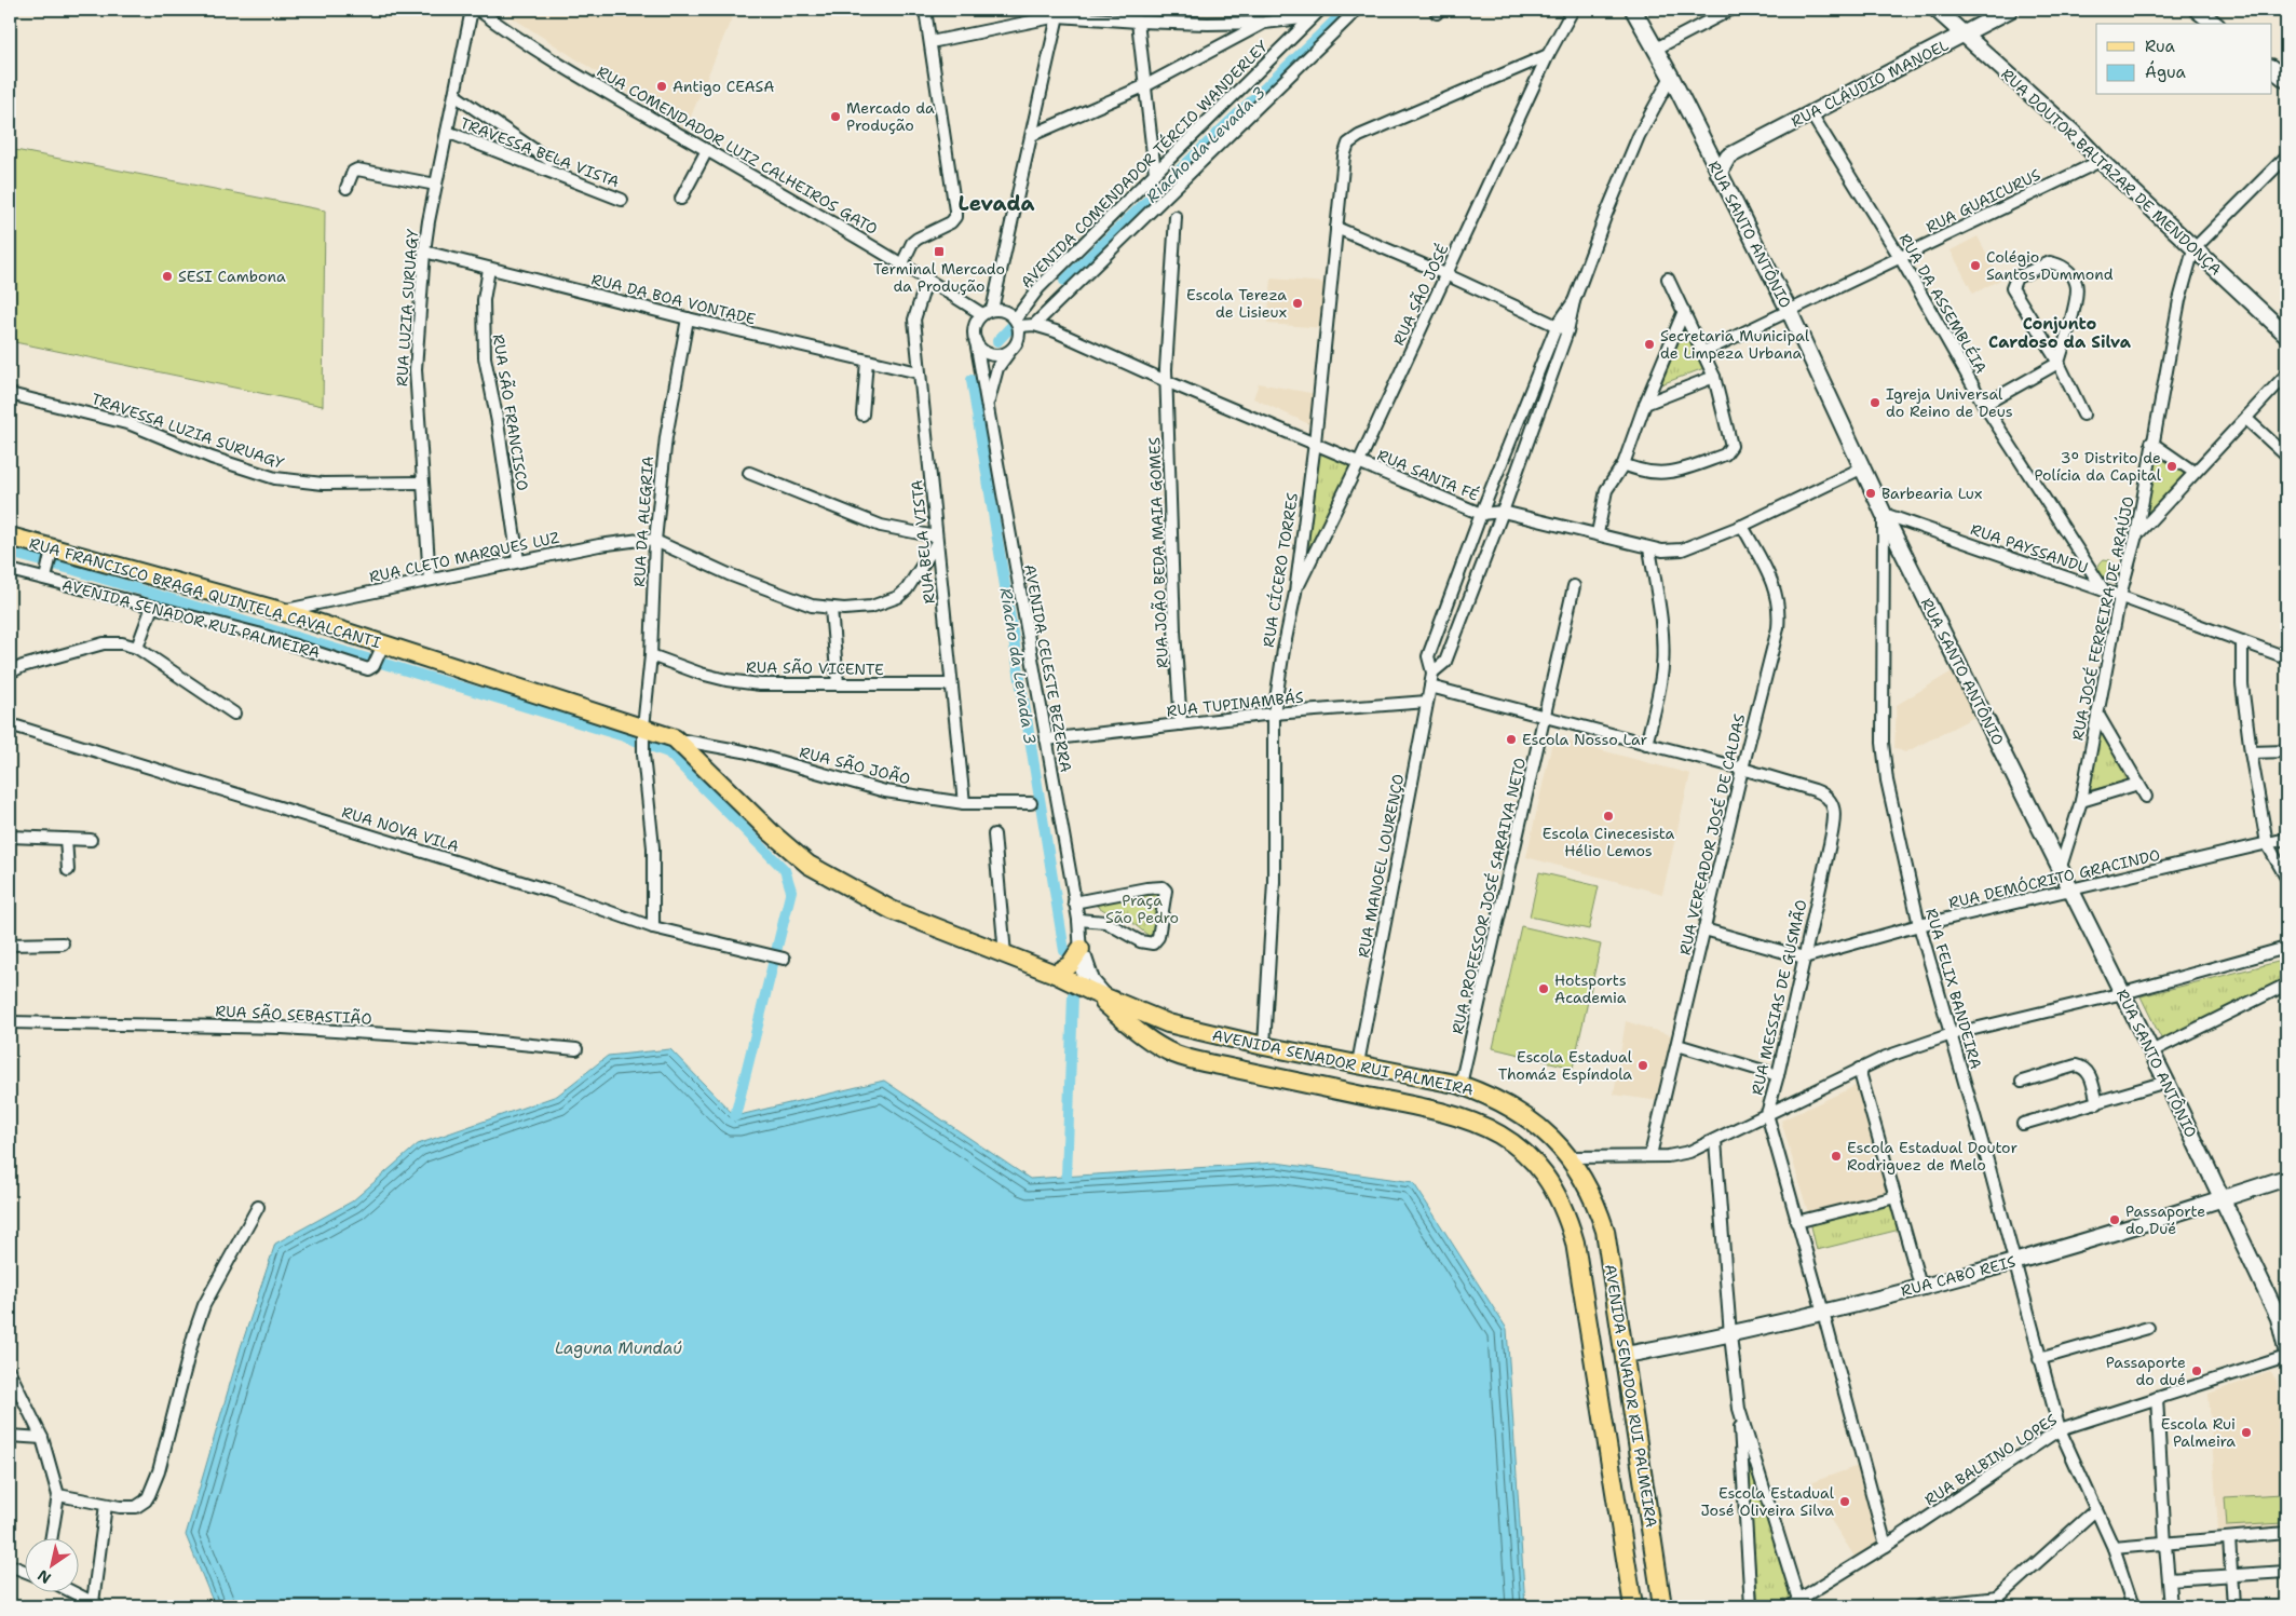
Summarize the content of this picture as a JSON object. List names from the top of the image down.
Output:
{
  "streets": {
    "main road": ["RUA FRANCISCO BRAGA QUINTELA CAVALCANTI", "AVENIDA SENADOR RUI PALMEIRA"],
    "street": [
      "RUA CLÁUDIO MANOEL",
      "RUA COMENDADOR LUIZ CALHEIROS GATO",
      "TRAVESSA BELA VISTA",
      "AVENIDA COMENDADOR TÉRCIO WANDERLEY",
      "RUA DOUTOR BALTAZAR DE MENDONÇA",
      "RUA GUAICURUS",
      "RUA SANTO ANTÔNIO",
      "RUA SÃO JOSÉ",
      "RUA DA BOA VONTADE",
      "RUA DA ASSEMBLÉIA",
      "RUA LUZIA SURUAGY",
      "RUA SÃO FRANCISCO",
      "TRAVESSA LUZIA SURUAGY",
      "RUA SANTA FÉ",
      "RUA DA ALEGRIA",
      "RUA BELA VISTA",
      "RUA PAYSSANDU",
      "RUA JOÃO BEDA MAIA GOMES",
      "RUA CLETO MARQUES LUZ",
      "RUA CÍCERO TORRES",
      "RUA JOSÉ FERREIRA DE ARAÚJO",
      "RUA SÃO VICENTE",
      "AVENIDA CELESTE BEZERRA",
      "RUA TUPINAMBÁS",
      "RUA SÃO JOÃO",
      "RUA NOVA VILA",
      "RUA VEREADOR JOSÉ DE CALDAS",
      "RUA MANOEL LOURENÇO",
      "RUA DEMÓCRITO GRACINDO",
      "RUA PROFESSOR JOSÉ SARAIVA NETO",
      "RUA FELIX BANDEIRA",
      "RUA MESSIAS DE GUSMÃO",
      "RUA SÃO SEBASTIÃO",
      "RUA CABO REIS",
      "RUA BALBINO LOPES"
    ]
  },
  "crossings": [
    ["RUA CLÁUDIO MANOEL", "RUA DOUTOR BALTAZAR DE MENDONÇA"],
    ["RUA CLÁUDIO MANOEL", "RUA DA ASSEMBLÉIA"],
    ["RUA COMENDADOR LUIZ CALHEIROS GATO", "AVENIDA COMENDADOR TÉRCIO WANDERLEY"],
    ["RUA COMENDADOR LUIZ CALHEIROS GATO", "RUA SANTA FÉ"],
    ["RUA COMENDADOR LUIZ CALHEIROS GATO", "RUA BELA VISTA"],
    ["RUA COMENDADOR LUIZ CALHEIROS GATO", "AVENIDA CELESTE BEZERRA"],
    ["TRAVESSA BELA VISTA", "RUA LUZIA SURUAGY"],
    ["AVENIDA COMENDADOR TÉRCIO WANDERLEY", "RUA SANTA FÉ"],
    ["AVENIDA COMENDADOR TÉRCIO WANDERLEY", "AVENIDA CELESTE BEZERRA"],
    ["RUA DOUTOR BALTAZAR DE MENDONÇA", "RUA GUAICURUS"],
    ["RUA DOUTOR BALTAZAR DE MENDONÇA", "RUA JOSÉ FERREIRA DE ARAÚJO"],
    ["RUA GUAICURUS", "RUA SANTO ANTÔNIO"],
    ["RUA GUAICURUS", "RUA DA ASSEMBLÉIA"],
    ["RUA SANTO ANTÔNIO", "RUA SANTA FÉ"],
    ["RUA SANTO ANTÔNIO", "RUA PAYSSANDU"],
    ["RUA SANTO ANTÔNIO", "RUA JOSÉ FERREIRA DE ARAÚJO"],
    ["RUA SANTO ANTÔNIO", "RUA MANOEL LOURENÇO"],
    ["RUA SANTO ANTÔNIO", "RUA DEMÓCRITO GRACINDO"],
    ["RUA SANTO ANTÔNIO", "RUA FELIX BANDEIRA"],
    ["RUA SANTO ANTÔNIO", "RUA CABO REIS"],
    ["RUA SÃO JOSÉ", "RUA SANTA FÉ"],
    ["RUA SÃO JOSÉ", "RUA CÍCERO TORRES"],
    ["RUA DA BOA VONTADE", "RUA LUZIA SURUAGY"],
    ["RUA DA BOA VONTADE", "RUA SÃO FRANCISCO"],
    ["RUA DA BOA VONTADE", "RUA DA ALEGRIA"],
    ["RUA DA BOA VONTADE", "RUA BELA VISTA"],
    ["RUA DA ASSEMBLÉIA", "RUA PAYSSANDU"],
    ["RUA LUZIA SURUAGY", "TRAVESSA LUZIA SURUAGY"],
    ["RUA LUZIA SURUAGY", "RUA CLETO MARQUES LUZ"],
    ["RUA SÃO FRANCISCO", "RUA CLETO MARQUES LUZ"],
    ["RUA SANTA FÉ", "RUA JOÃO BEDA MAIA GOMES"],
    ["RUA SANTA FÉ", "RUA CÍCERO TORRES"],
    ["RUA SANTA FÉ", "AVENIDA CELESTE BEZERRA"],
    ["RUA SANTA FÉ", "RUA VEREADOR JOSÉ DE CALDAS"],
    ["RUA SANTA FÉ", "RUA MANOEL LOURENÇO"],
    ["RUA DA ALEGRIA", "RUA CLETO MARQUES LUZ"],
    ["RUA DA ALEGRIA", "AVENIDA SENADOR RUI PALMEIRA"],
    ["RUA DA ALEGRIA", "RUA SÃO VICENTE"],
    ["RUA DA ALEGRIA", "RUA NOVA VILA"],
    ["RUA BELA VISTA", "RUA SÃO VICENTE"],
    ["RUA BELA VISTA", "RUA SÃO JOÃO"],
    ["RUA PAYSSANDU", "RUA JOSÉ FERREIRA DE ARAÚJO"],
    ["RUA PAYSSANDU", "RUA FELIX BANDEIRA"],
    ["RUA JOÃO BEDA MAIA GOMES", "RUA TUPINAMBÁS"],
    ["RUA CLETO MARQUES LUZ", "RUA FRANCISCO BRAGA QUINTELA CAVALCANTI"],
    ["RUA CÍCERO TORRES", "AVENIDA SENADOR RUI PALMEIRA"],
    ["RUA CÍCERO TORRES", "RUA TUPINAMBÁS"],
    ["RUA FRANCISCO BRAGA QUINTELA CAVALCANTI", "AVENIDA SENADOR RUI PALMEIRA"],
    ["AVENIDA SENADOR RUI PALMEIRA", "AVENIDA CELESTE BEZERRA"],
    ["AVENIDA SENADOR RUI PALMEIRA", "RUA SÃO JOÃO"],
    ["AVENIDA SENADOR RUI PALMEIRA", "RUA MANOEL LOURENÇO"],
    ["AVENIDA SENADOR RUI PALMEIRA", "RUA PROFESSOR JOSÉ SARAIVA NETO"],
    ["AVENIDA SENADOR RUI PALMEIRA", "RUA CABO REIS"],
    ["AVENIDA CELESTE BEZERRA", "RUA TUPINAMBÁS"],
    ["RUA TUPINAMBÁS", "RUA MANOEL LOURENÇO"],
    ["RUA VEREADOR JOSÉ DE CALDAS", "RUA MESSIAS DE GUSMÃO"],
    ["RUA DEMÓCRITO GRACINDO", "RUA FELIX BANDEIRA"],
    ["RUA DEMÓCRITO GRACINDO", "RUA MESSIAS DE GUSMÃO"],
    ["RUA FELIX BANDEIRA", "RUA CABO REIS"],
    ["RUA FELIX BANDEIRA", "RUA BALBINO LOPES"],
    ["RUA MESSIAS DE GUSMÃO", "RUA CABO REIS"],
    ["RUA MESSIAS DE GUSMÃO", "RUA BALBINO LOPES"]
  ],
  "districts": ["Levada", "Conjunto Cardoso da Silva"],
  "water": ["Riacho da Levada 3", "Laguna Mundaú"],
  "parks": ["Praça São Pedro"],
  "places": {
    "other": [
      "Antigo CEASA",
      "Mercado da Produção",
      "Colégio Santos Dummond",
      "SESI Cambona",
      "Escola Tereza de Lisieux",
      "Secretaria Municipal de Limpeza Urbana",
      "Igreja Universal do Reino de Deus",
      "3º Distrito de Polícia da Capital",
      "Barbearia Lux",
      "Escola Nosso Lar",
      "Escola Cinecesista Hélio Lemos",
      "Hotsports Academia",
      "Escola Estadual Thomáz Espíndola",
      "Escola Estadual Doutor Rodriguez de Melo",
      "Passaporte do Dué",
      "Passaporte do dué",
      "Escola Rui Palmeira",
      "Escola Estadual José Oliveira Silva"
    ],
    "transit": ["Terminal Mercado da Produção"]
  },
  "legend": ["Rua", "Água"],
  "north": "bottom left"
}
